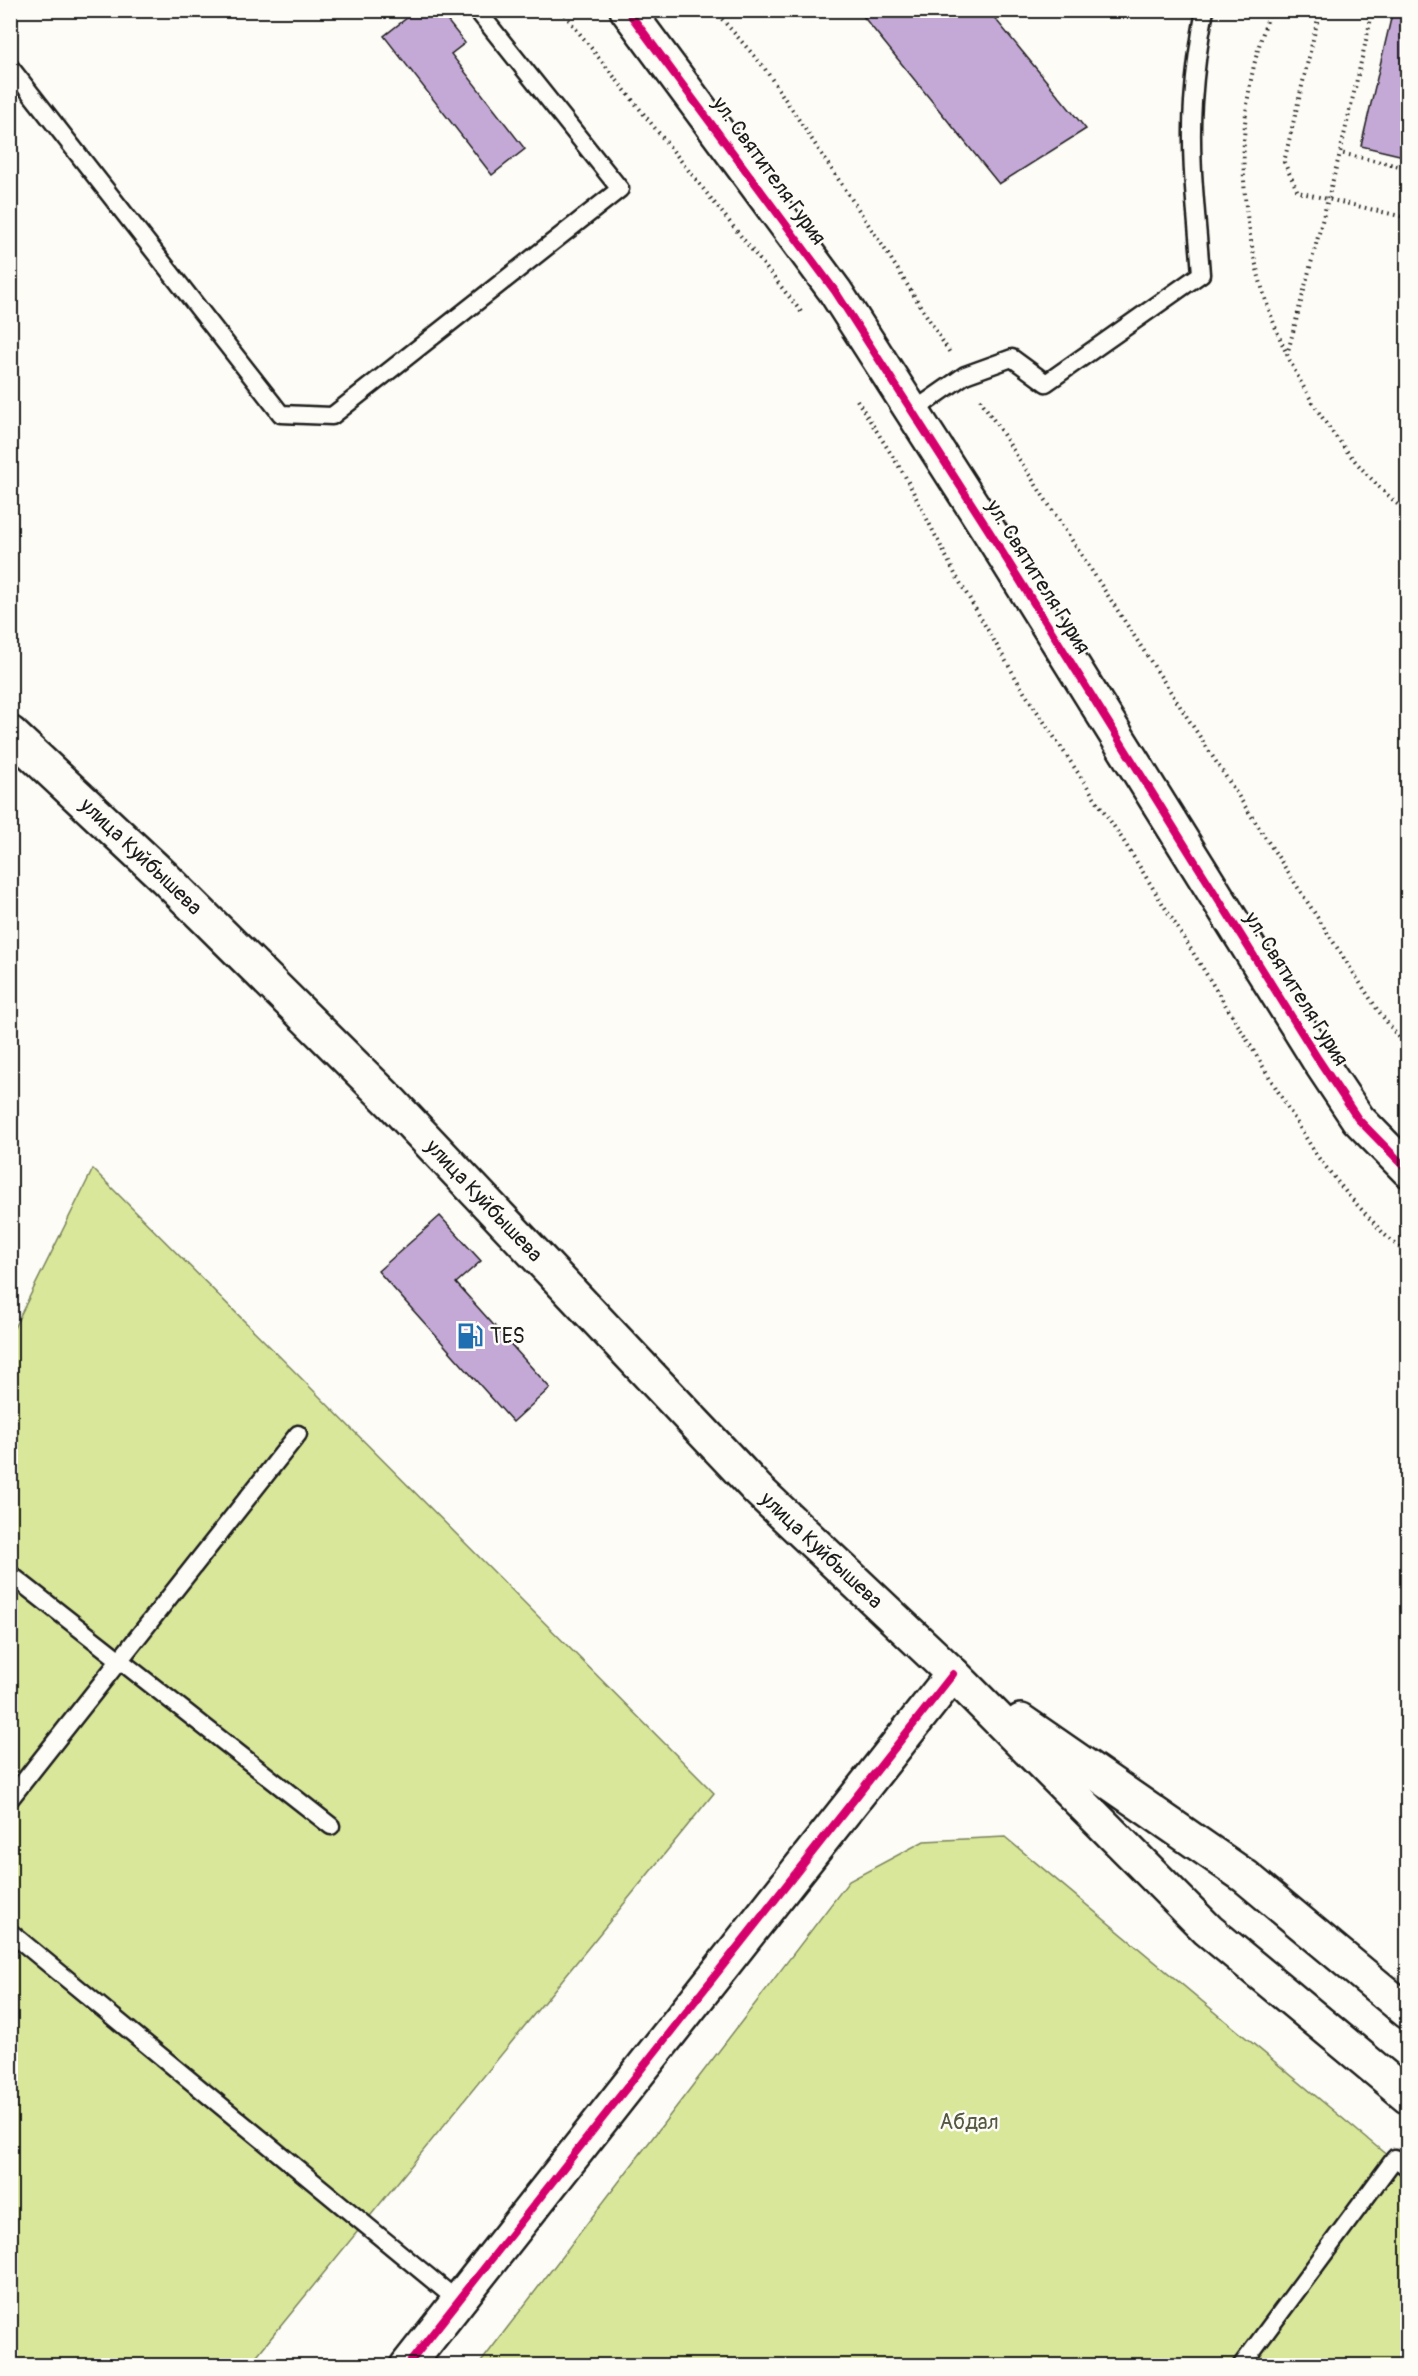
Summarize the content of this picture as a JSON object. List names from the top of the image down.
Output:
{
  "streets": {
    "main road": ["ул. Святителя Гурия", "улица Куйбышева"]
  },
  "parks": ["Абдал"],
  "places": {
    "fuel station": ["TES"]
  }
}
